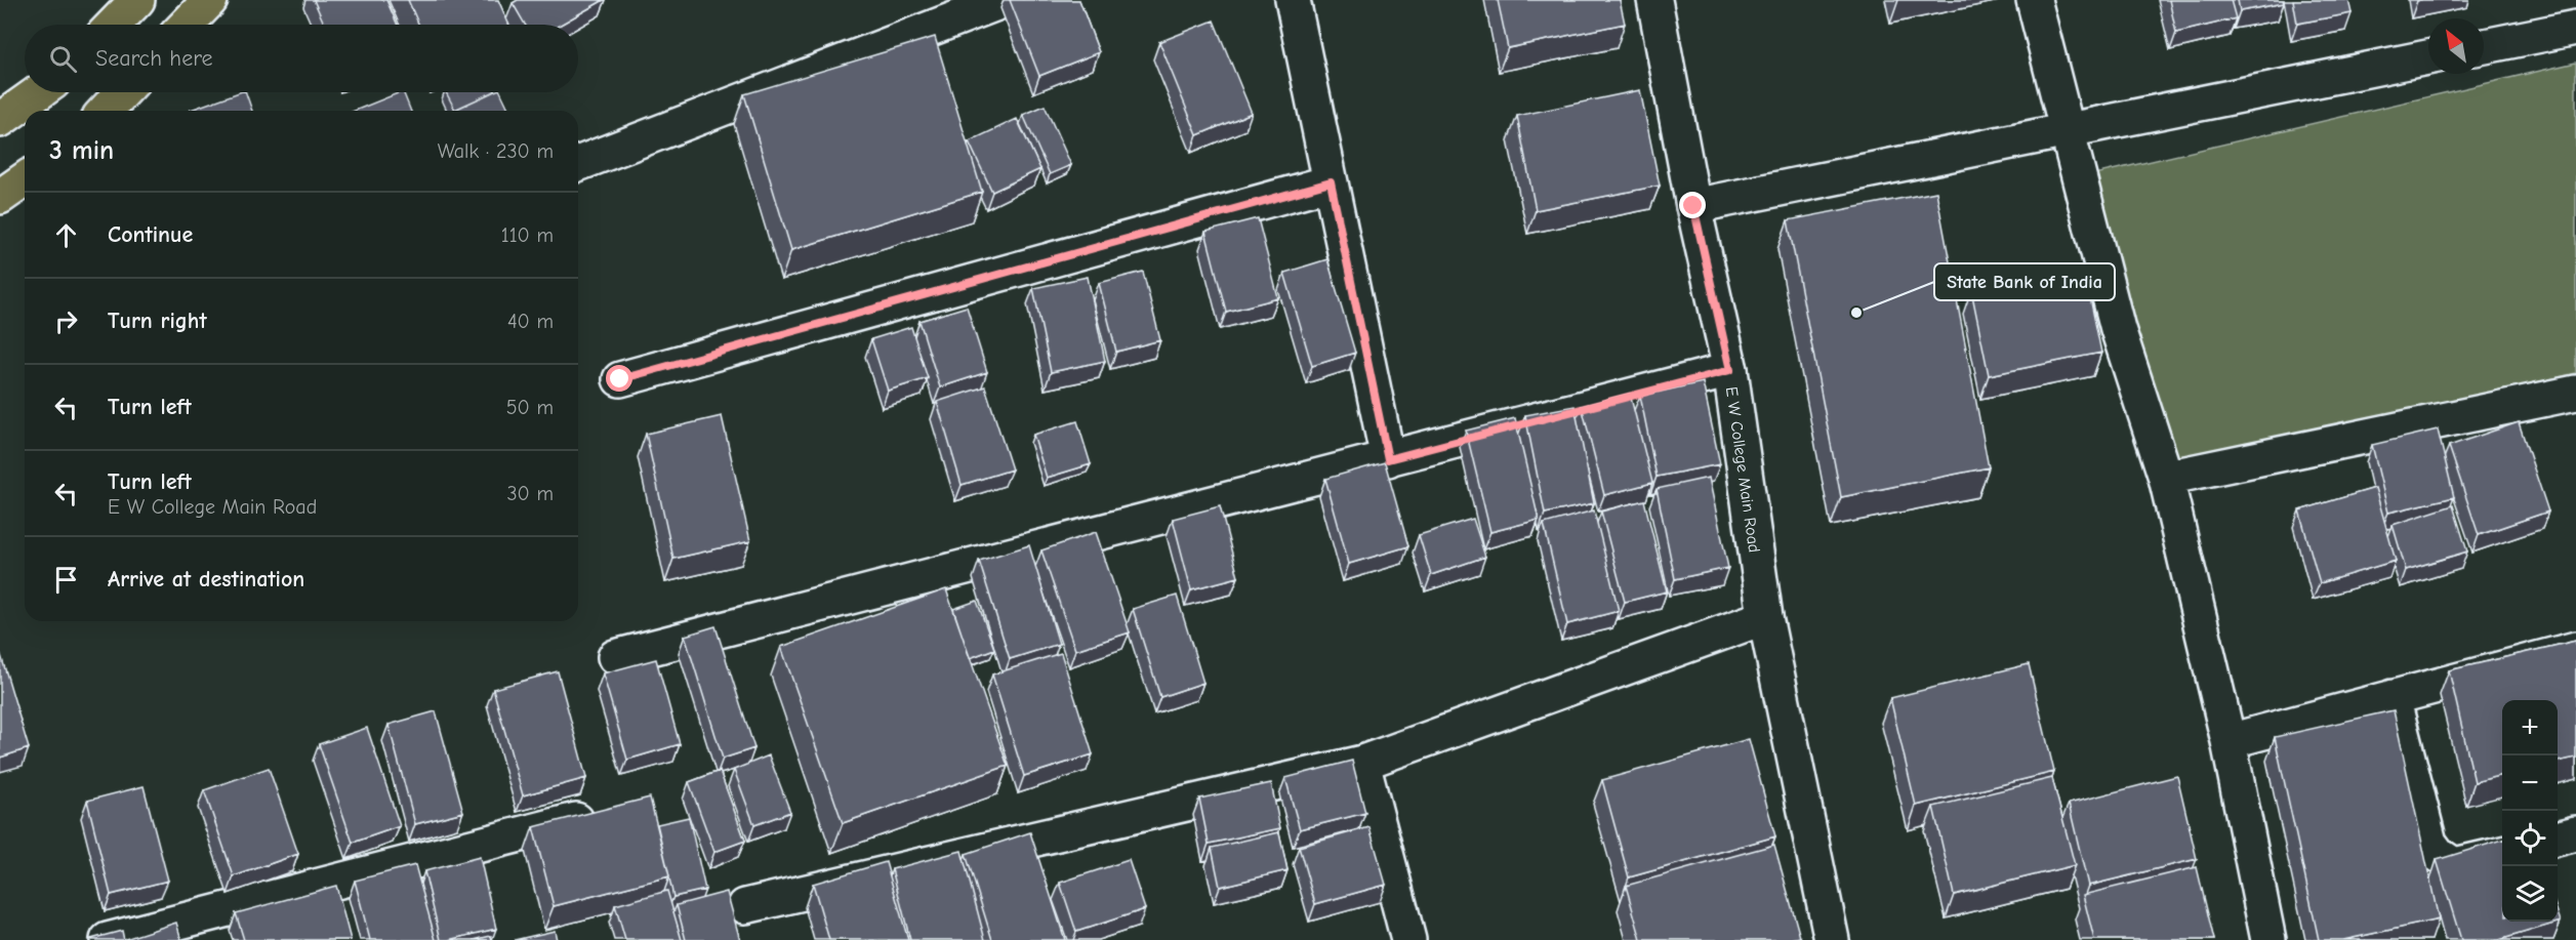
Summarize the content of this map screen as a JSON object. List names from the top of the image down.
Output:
{
  "streets": {
    "street": ["E W College Main Road"]
  },
  "places": ["State Bank of India"],
  "north": "top left",
  "page": {
    "search": "Search here",
    "heading": ["3 min", "Walk · 230 m"],
    "list": [
      ["Continue", "110 m"],
      ["Turn right", "40 m"],
      ["Turn left", "50 m"],
      ["Turn left", "E W College Main Road", "30 m"],
      "Arrive at destination"
    ],
    "map_buttons": ["+", "−"]
  }
}
